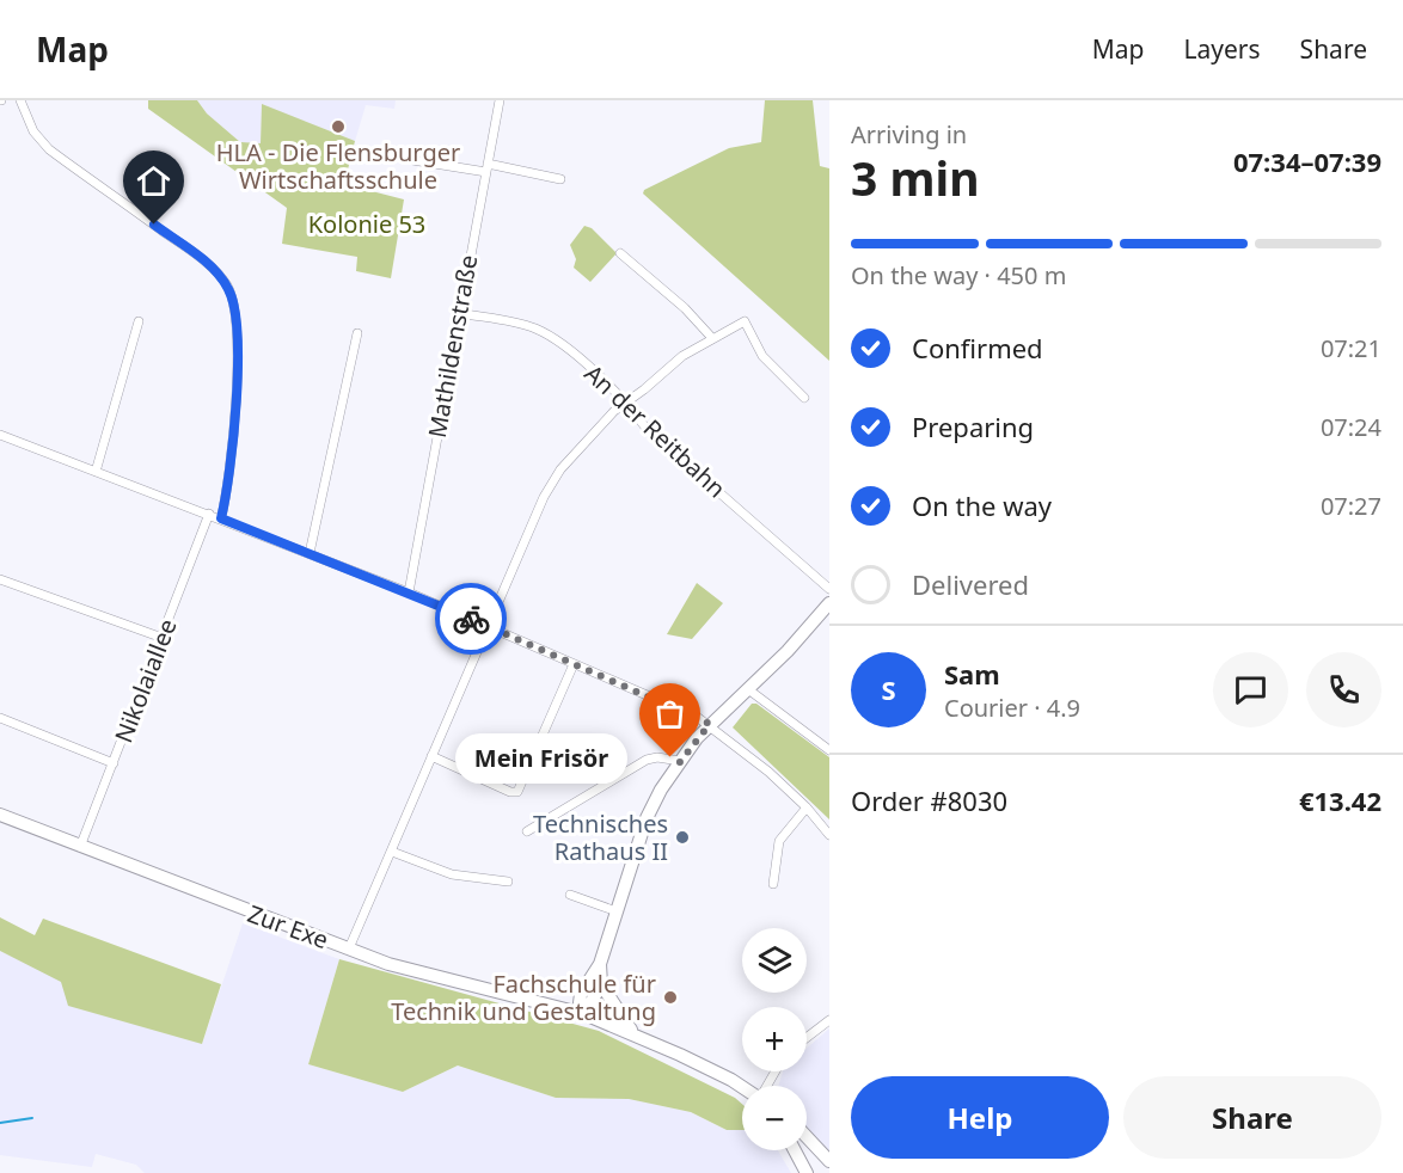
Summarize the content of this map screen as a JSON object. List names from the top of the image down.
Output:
{
  "streets": {
    "main road": ["Zur Exe"],
    "street": ["Mathildenstraße", "An der Reitbahn", "Nikolaiallee"]
  },
  "crossings": [
    ["Mathildenstraße", "An der Reitbahn"],
    ["Nikolaiallee", "Zur Exe"]
  ],
  "parks": ["Kolonie 53"],
  "places": [
    "HLA - Die Flensburger Wirtschaftsschule",
    "Mein Frisör",
    "Technisches Rathaus II",
    "Fachschule für Technik und Gestaltung"
  ],
  "page": {
    "header": "Map",
    "nav": ["Map", "Layers", "Share"],
    "heading": ["3 min", "Arriving in", "07:34–07:39"],
    "panel": [
      "Sam",
      "Courier · 4.9",
      "Order #8030",
      "€13.42"
    ],
    "bar": "On the way · 450 m",
    "list": [
      ["Confirmed", "07:21"],
      ["Preparing", "07:24"],
      ["On the way", "07:27"],
      "Delivered"
    ],
    "round": "S",
    "bubble": "Mein Frisör",
    "map_buttons": ["+", "−"],
    "buttons": ["Help", "Share"]
  }
}
